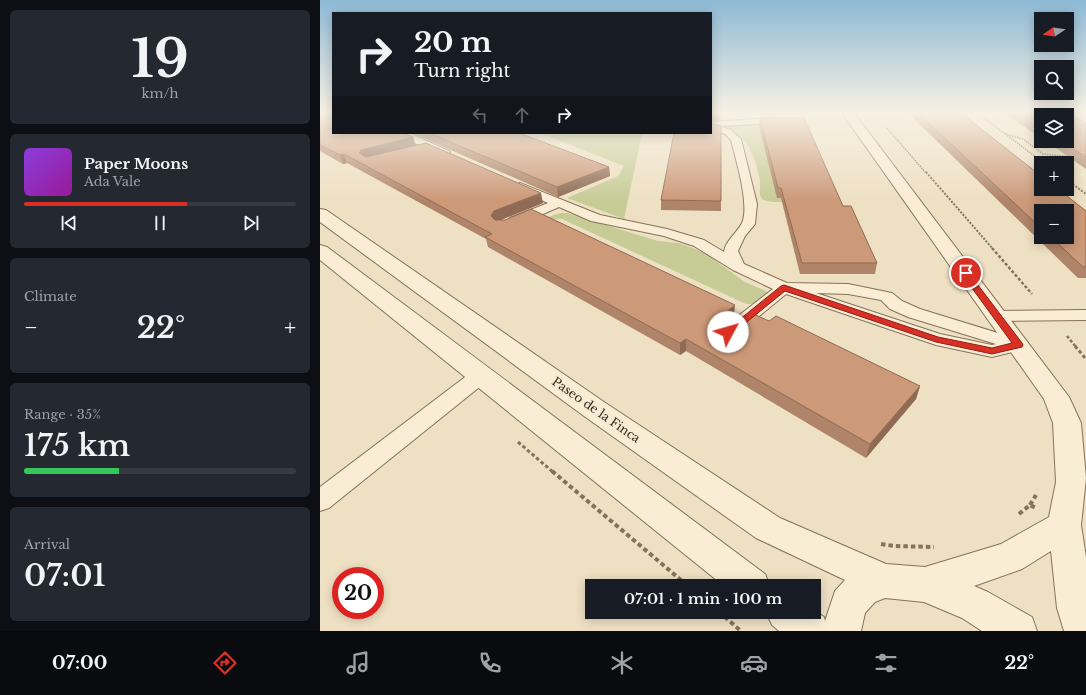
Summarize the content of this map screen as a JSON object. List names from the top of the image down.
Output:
{
  "streets": {
    "street": ["Paseo de la Finca"]
  },
  "north": "left",
  "page": {
    "tile": [
      ["19", "km/h"],
      "Climate",
      ["Range · 35%", "175 km"],
      ["Arrival", "07:01"]
    ],
    "map_buttons": ["+", "−"],
    "turn": ["20 m", "Turn right"],
    "song": ["Paper Moons", "Ada Vale"],
    "heat": ["−", "22°", "+"],
    "limit": "20",
    "trip": "07:01 · 1 min · 100 m",
    "tabs": ["07:00", "22°"]
  }
}
